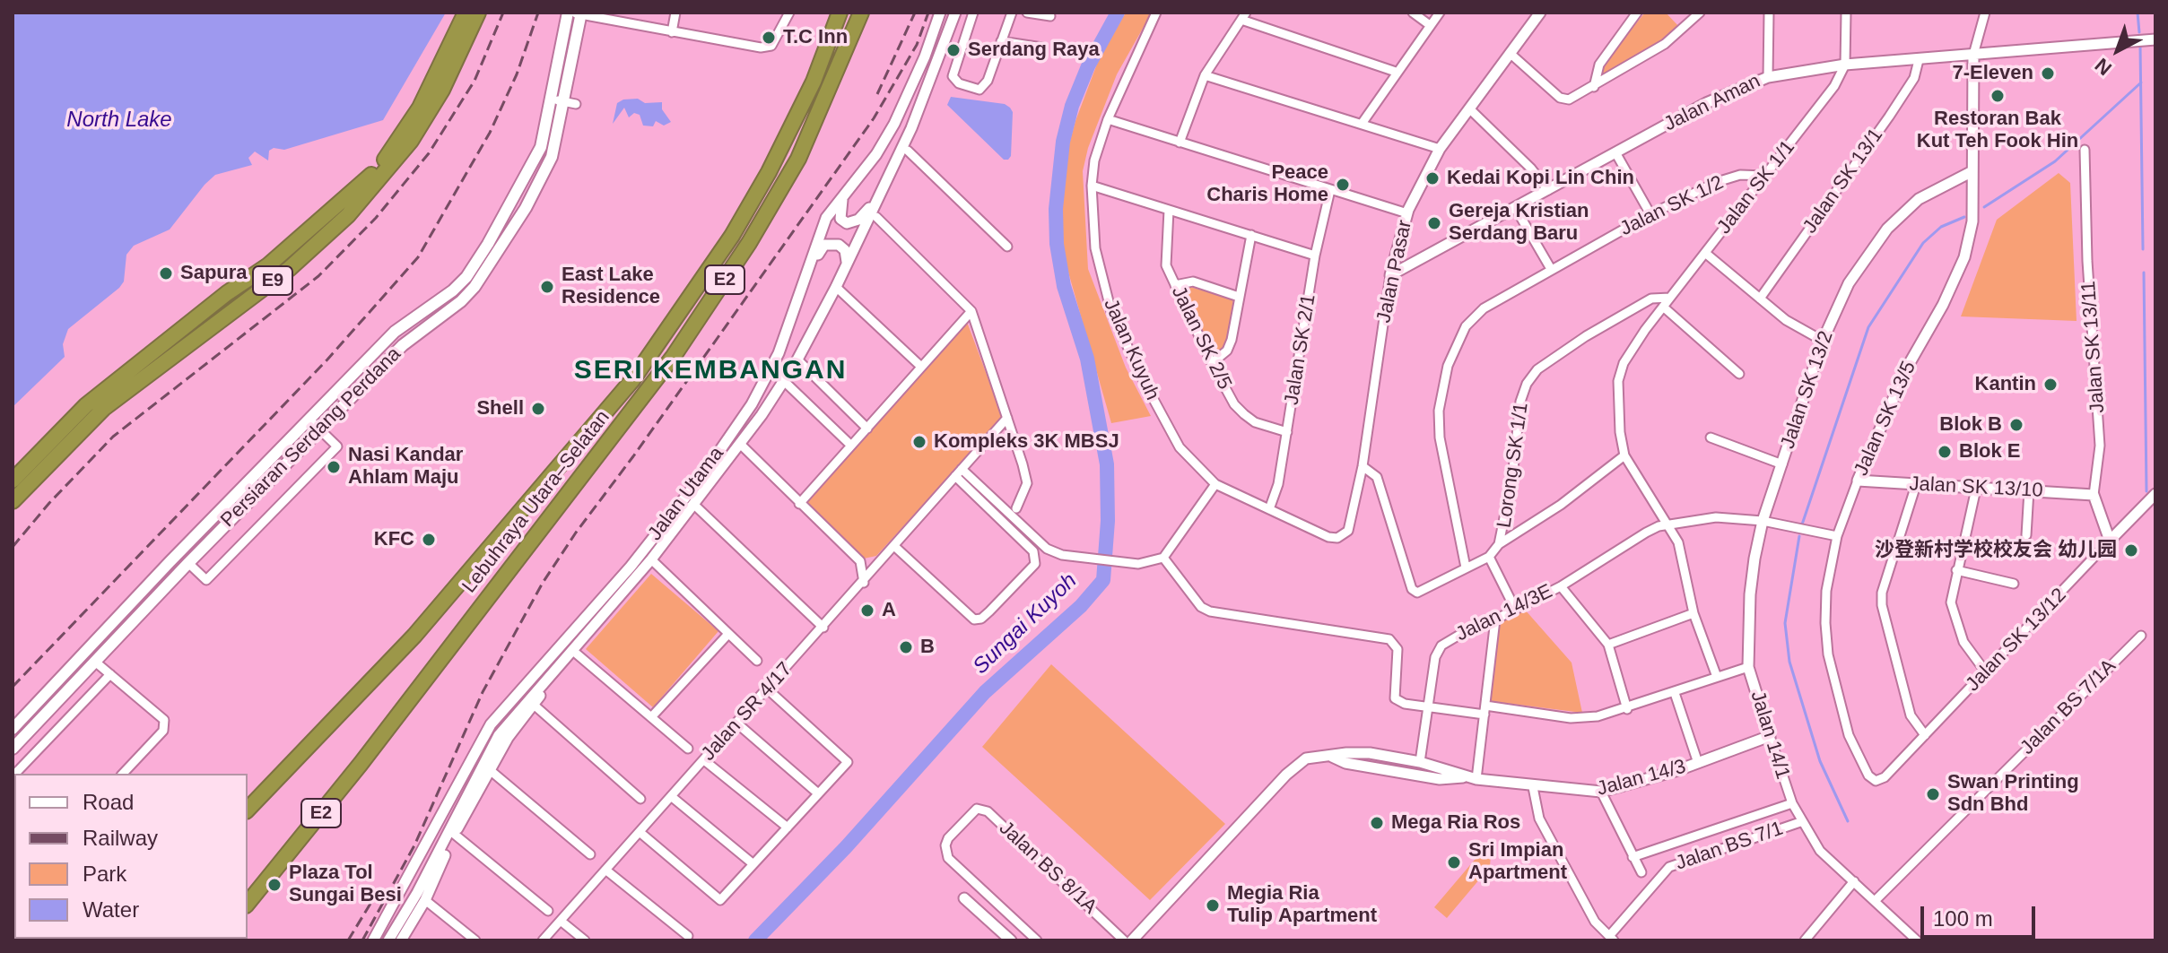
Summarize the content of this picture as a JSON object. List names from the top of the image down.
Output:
{
  "streets": {
    "highway": ["E2", "E9", "Lebuhraya Utara–Selatan"],
    "main road": ["Persiaran Serdang Perdana"],
    "street": [
      "Jalan Aman",
      "Jalan SK 13/1",
      "Jalan SK 1/1",
      "Jalan SK 1/2",
      "Jalan Pasar",
      "Jalan SK 2/5",
      "Jalan SK 13/11",
      "Jalan Kuyuh",
      "Jalan SK 2/1",
      "Jalan SK 13/2",
      "Jalan SK 13/5",
      "Lorong SK 1/1",
      "Jalan SK 13/10",
      "Jalan Utama",
      "Jalan 14/3E",
      "Jalan SK 13/12",
      "Jalan BS 7/1A",
      "Jalan SR 4/17",
      "Jalan 14/1",
      "Jalan 14/3",
      "Jalan BS 7/1",
      "Jalan BS 8/1A"
    ]
  },
  "crossings": [
    ["Jalan Aman", "Jalan SK 13/1"],
    ["Jalan Aman", "Jalan SK 1/1"],
    ["Jalan Aman", "Jalan Pasar"],
    ["Jalan Aman", "Jalan SK 13/5"],
    ["Jalan SK 1/1", "Jalan SK 1/2"],
    ["Jalan SK 1/1", "Lorong SK 1/1"],
    ["Jalan SK 1/1", "Jalan 14/3E"],
    ["Jalan Pasar", "Jalan Kuyuh"],
    ["Jalan SK 2/5", "Jalan SK 2/1"],
    ["Jalan SK 13/11", "Jalan SK 13/10"],
    ["Jalan SK 13/11", "Jalan SK 13/12"],
    ["Jalan Kuyuh", "Jalan SK 2/1"],
    ["Jalan SK 13/2", "Jalan SK 13/5"],
    ["Jalan SK 13/2", "Jalan 14/3E"],
    ["Jalan SK 13/2", "Jalan 14/1"],
    ["Jalan SK 13/5", "Jalan SK 13/10"],
    ["Jalan SK 13/5", "Jalan 14/3E"],
    ["Jalan SK 13/5", "Jalan SK 13/12"],
    ["Jalan 14/3E", "Jalan 14/3"],
    ["Jalan BS 7/1A", "Jalan BS 7/1"],
    ["Jalan 14/1", "Jalan 14/3"],
    ["Jalan 14/1", "Jalan BS 7/1"]
  ],
  "districts": ["SERI KEMBANGAN"],
  "water": ["North Lake", "Sungai Kuyoh"],
  "places": [
    "T.C Inn",
    "Serdang Raya",
    "7-Eleven",
    "Restoran Bak Kut Teh Fook Hin",
    "Kedai Kopi Lin Chin",
    "Peace Charis Home",
    "Gereja Kristian Serdang Baru",
    "Sapura",
    "East Lake Residence",
    "Kantin",
    "Shell",
    "Blok B",
    "Kompleks 3K MBSJ",
    "Blok E",
    "Nasi Kandar Ahlam Maju",
    "KFC",
    "沙登新村学校校友会 幼儿园",
    "A",
    "B",
    "Swan Printing Sdn Bhd",
    "Mega Ria Ros",
    "Sri Impian Apartment",
    "Plaza Tol Sungai Besi",
    "Megia Ria Tulip Apartment"
  ],
  "legend": [
    "Road",
    "Railway",
    "Park",
    "Water"
  ],
  "scale_bar": "100 m",
  "north": "bottom left"
}
